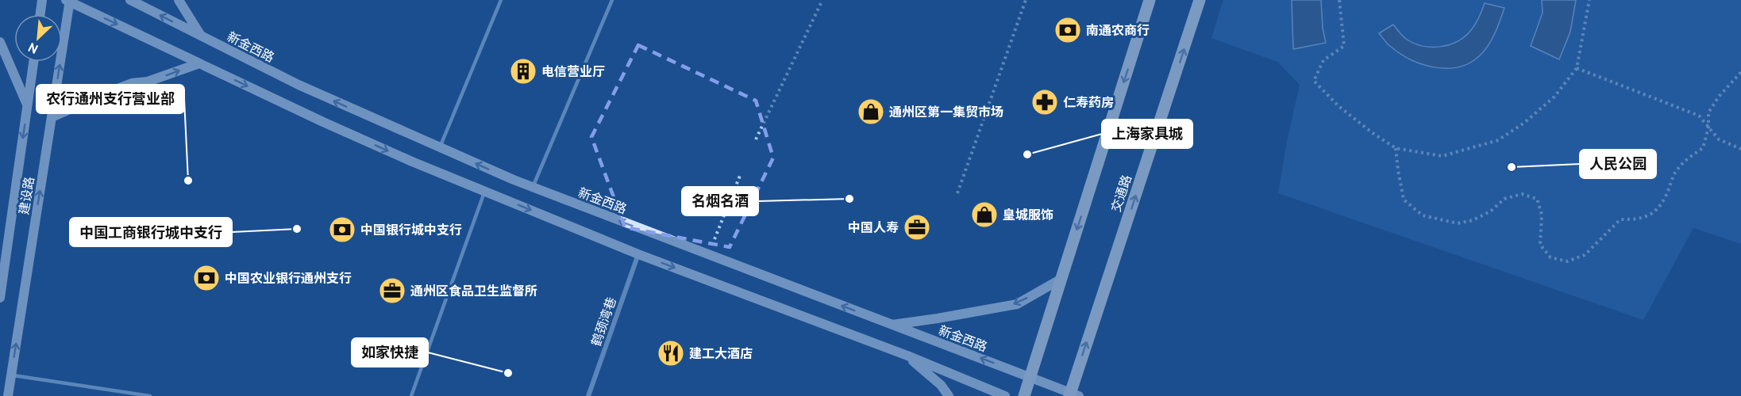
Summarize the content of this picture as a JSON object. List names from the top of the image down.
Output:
{
  "streets": {
    "main road": ["新金西路", "交通路", "建设路"],
    "street": ["鹤颈湾巷"]
  },
  "crossings": [
    ["新金西路", "交通路"]
  ],
  "places": {
    "bank": ["南通农商行", "中国银行城中支行", "中国农业银行通州支行"],
    "building": ["电信营业厅"],
    "pharmacy": ["仁寿药房"],
    "shop": ["通州区第一集贸市场", "皇城服饰"],
    "other": [
      "上海家具城",
      "人民公园",
      "农行通州支行营业部",
      "名烟名酒",
      "中国工商银行城中支行",
      "如家快捷"
    ],
    "office": ["中国人寿", "通州区食品卫生监督所"],
    "restaurant": ["建工大酒店"]
  },
  "north": "bottom left"
}
